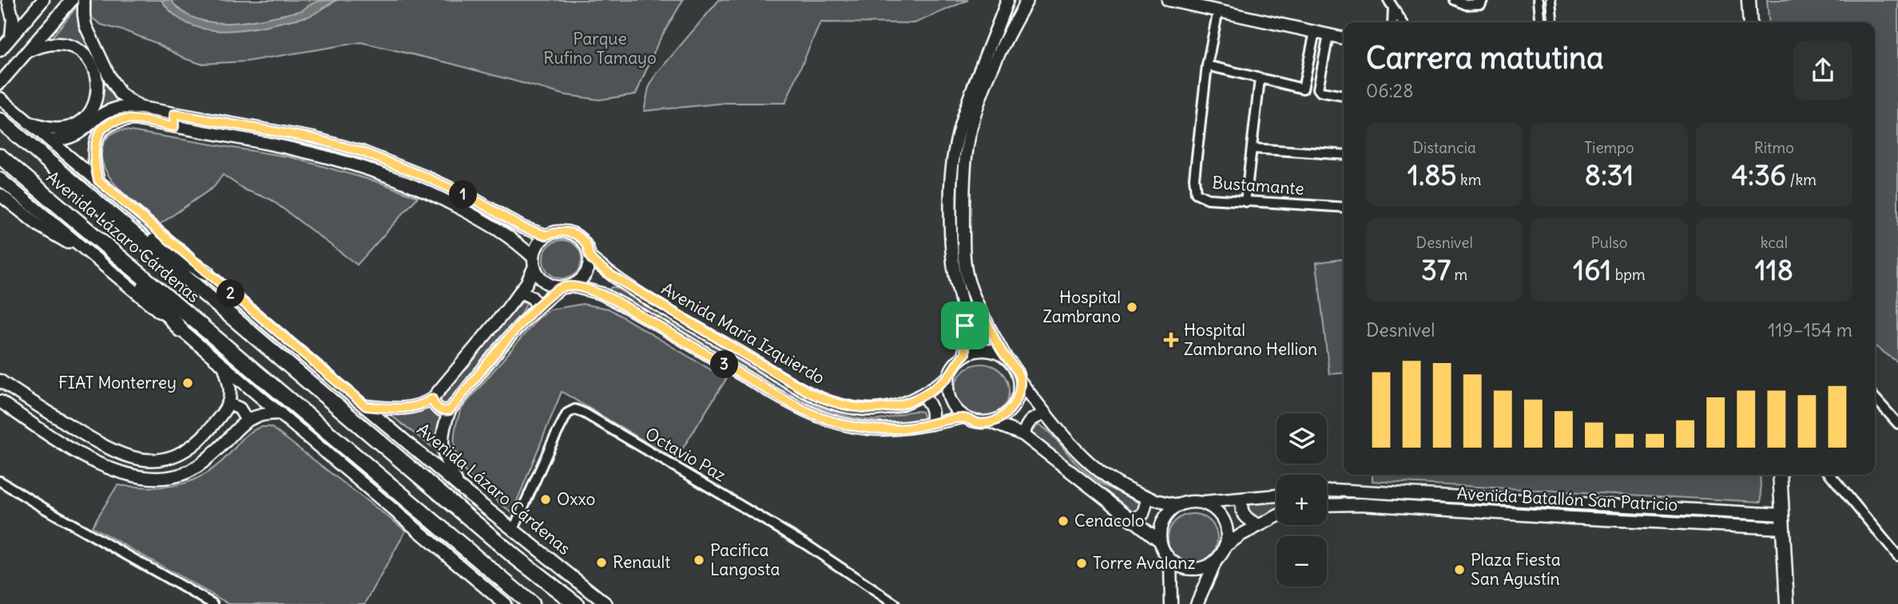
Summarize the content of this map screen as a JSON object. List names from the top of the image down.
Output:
{
  "streets": {
    "highway": ["Avenida Lázaro Cárdenas"],
    "street": [
      "Bustamante",
      "Avenida María Izquierdo",
      "Octavio Paz",
      "Avenida Batallón San Patricio"
    ]
  },
  "crossings": [
    ["Avenida Lázaro Cárdenas", "Octavio Paz"]
  ],
  "parks": ["Parque Rufino Tamayo"],
  "places": {
    "other": [
      "Hospital Zambrano",
      "FIAT Monterrey",
      "Oxxo",
      "Cenacolo",
      "Pacifica Langosta",
      "Renault",
      "Torre Avalanz",
      "Plaza Fiesta San Agustín"
    ],
    "health": ["Hospital Zambrano Hellion"]
  },
  "page": {
    "heading": ["Carrera matutina", "06:28"],
    "stats": [
      ["Distancia", "1.85 km"],
      ["Tiempo", "8:31"],
      ["Ritmo", "4:36 /km"],
      ["Desnivel", "37 m"],
      ["Pulso", "161 bpm"],
      ["kcal", "118"]
    ],
    "pins": ["1", "2", "3"],
    "chart": ["Desnivel", "119–154 m"],
    "map_buttons": ["+", "−"]
  }
}
